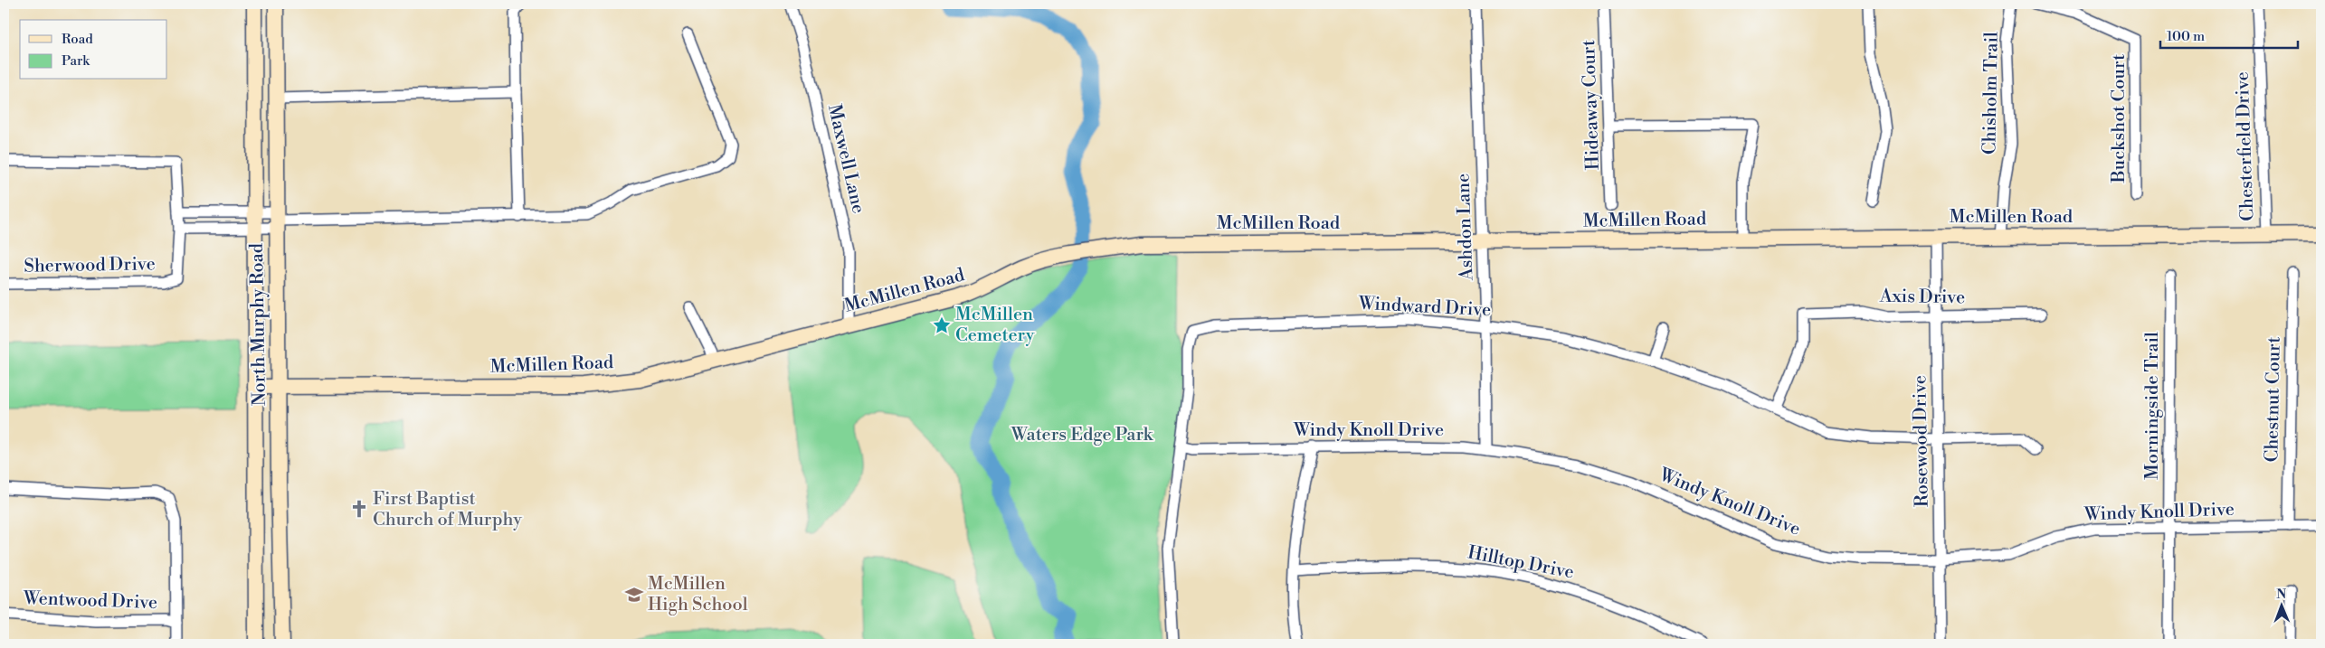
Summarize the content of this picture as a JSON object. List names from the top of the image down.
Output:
{
  "streets": {
    "street": [
      "Chisholm Trail",
      "Hideaway Court",
      "Buckshot Court",
      "Chesterfield Drive",
      "Maxwell Lane",
      "McMillen Road",
      "Ashdon Lane",
      "Sherwood Drive",
      "Axis Drive",
      "Windward Drive",
      "North Murphy Road",
      "Chestnut Court",
      "Morningside Trail",
      "Windy Knoll Drive",
      "Rosewood Drive",
      "Hilltop Drive",
      "Wentwood Drive"
    ]
  },
  "crossings": [
    ["Chisholm Trail", "McMillen Road"],
    ["Chesterfield Drive", "McMillen Road"],
    ["Maxwell Lane", "McMillen Road"],
    ["McMillen Road", "Ashdon Lane"],
    ["McMillen Road", "North Murphy Road"],
    ["McMillen Road", "Rosewood Drive"],
    ["Ashdon Lane", "Windward Drive"],
    ["Ashdon Lane", "Windy Knoll Drive"],
    ["Axis Drive", "Windward Drive"],
    ["Axis Drive", "Rosewood Drive"],
    ["Windward Drive", "Windy Knoll Drive"],
    ["Windward Drive", "Rosewood Drive"],
    ["Chestnut Court", "Windy Knoll Drive"],
    ["Morningside Trail", "Windy Knoll Drive"],
    ["Windy Knoll Drive", "Rosewood Drive"]
  ],
  "parks": ["Waters Edge Park"],
  "places": {
    "place": ["McMillen Cemetery"],
    "church": ["First Baptist Church of Murphy"],
    "school or university": ["McMillen High School"]
  },
  "legend": ["Road", "Park"],
  "scale_bar": "100 m",
  "north": "top"
}
